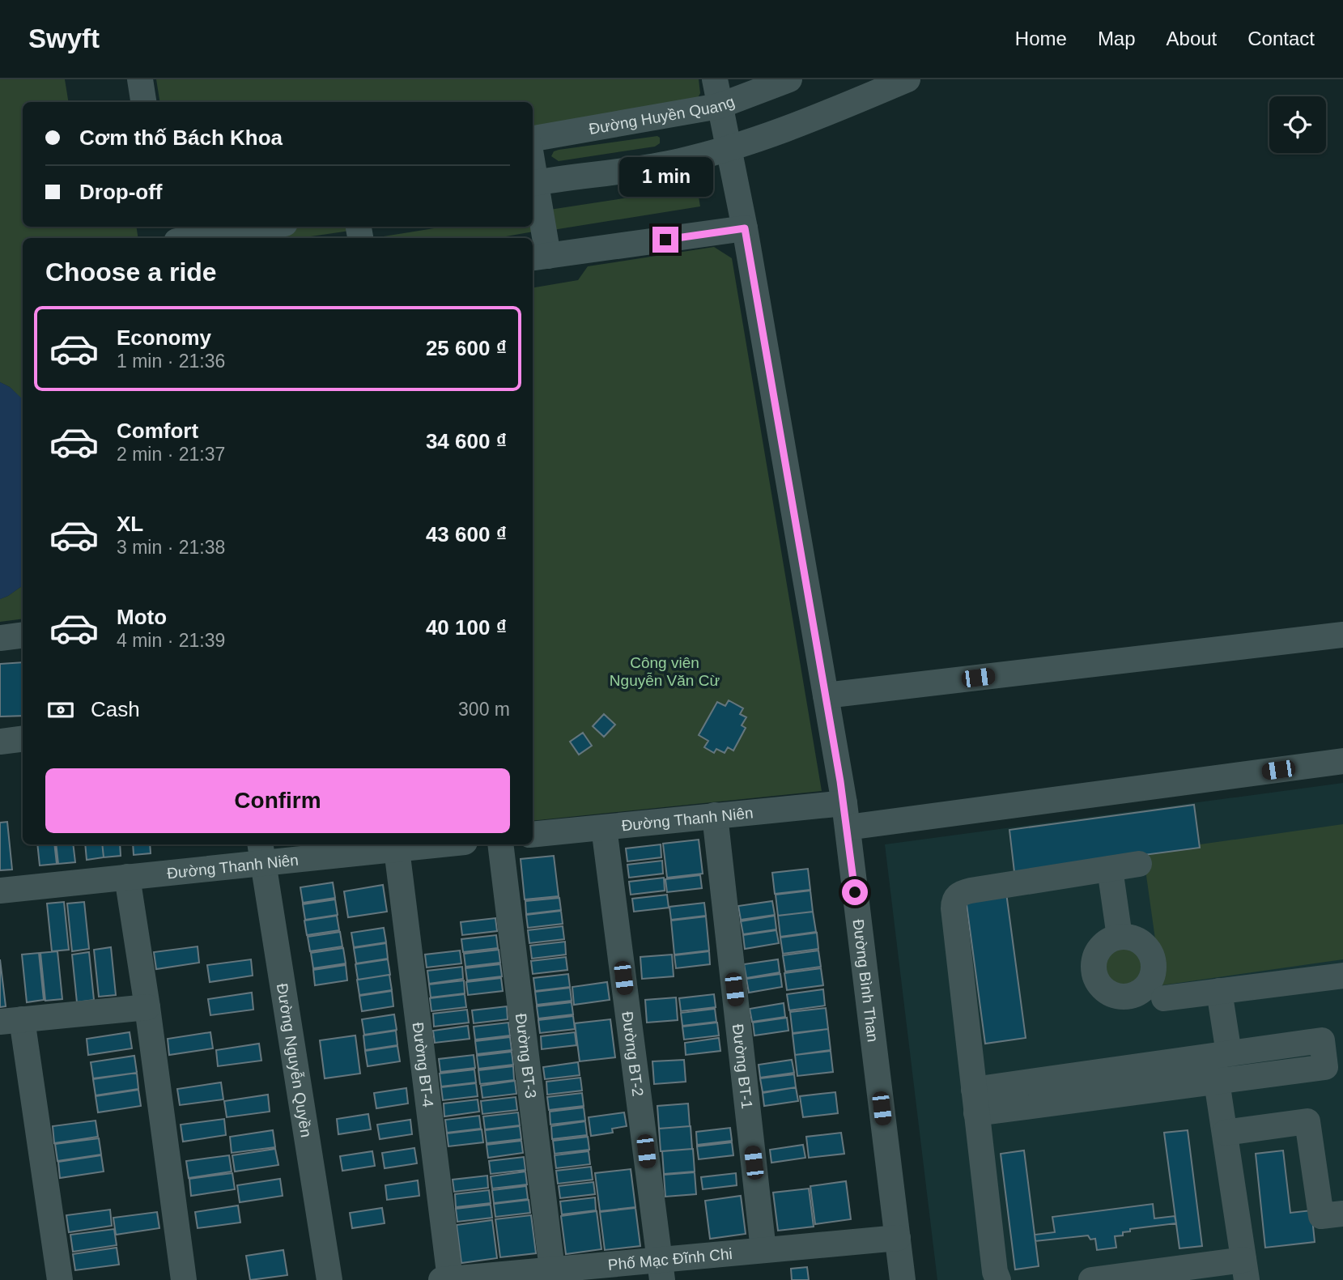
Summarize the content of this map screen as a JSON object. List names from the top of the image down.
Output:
{
  "streets": {
    "street": [
      "Đường Huyền Quang",
      "Đường Thanh Niên",
      "Đường Bình Than",
      "Đường BT-2",
      "Đường BT-3",
      "Đường Nguyễn Quyền",
      "Đường BT-4",
      "Đường BT-1",
      "Phố Mạc Đĩnh Chi"
    ]
  },
  "crossings": [
    ["Đường Huyền Quang", "Đường Bình Than"],
    ["Đường Thanh Niên", "Đường Bình Than"],
    ["Đường Thanh Niên", "Đường BT-2"],
    ["Đường Thanh Niên", "Đường Nguyễn Quyền"],
    ["Đường Thanh Niên", "Đường BT-4"],
    ["Đường Thanh Niên", "Đường BT-1"],
    ["Đường Bình Than", "Phố Mạc Đĩnh Chi"],
    ["Đường BT-2", "Phố Mạc Đĩnh Chi"],
    ["Đường BT-3", "Phố Mạc Đĩnh Chi"],
    ["Đường BT-4", "Phố Mạc Đĩnh Chi"],
    ["Đường BT-1", "Phố Mạc Đĩnh Chi"]
  ],
  "parks": ["Công viên Nguyễn Văn Cừ"],
  "page": {
    "header": "Swyft",
    "nav": [
      "Home",
      "Map",
      "About",
      "Contact"
    ],
    "banner": ["Cơm thố Bách Khoa", "Drop-off"],
    "bubble": "1 min",
    "heading": "Choose a ride",
    "list": [
      {
        "name": "Economy",
        "note": "1 min · 21:36",
        "value": "25 600 ₫"
      },
      {
        "name": "Comfort",
        "note": "2 min · 21:37",
        "value": "34 600 ₫"
      },
      {
        "name": "XL",
        "note": "3 min · 21:38",
        "value": "43 600 ₫"
      },
      {
        "name": "Moto",
        "note": "4 min · 21:39",
        "value": "40 100 ₫"
      }
    ],
    "pay": ["Cash", "300 m"],
    "buttons": "Confirm"
  }
}
